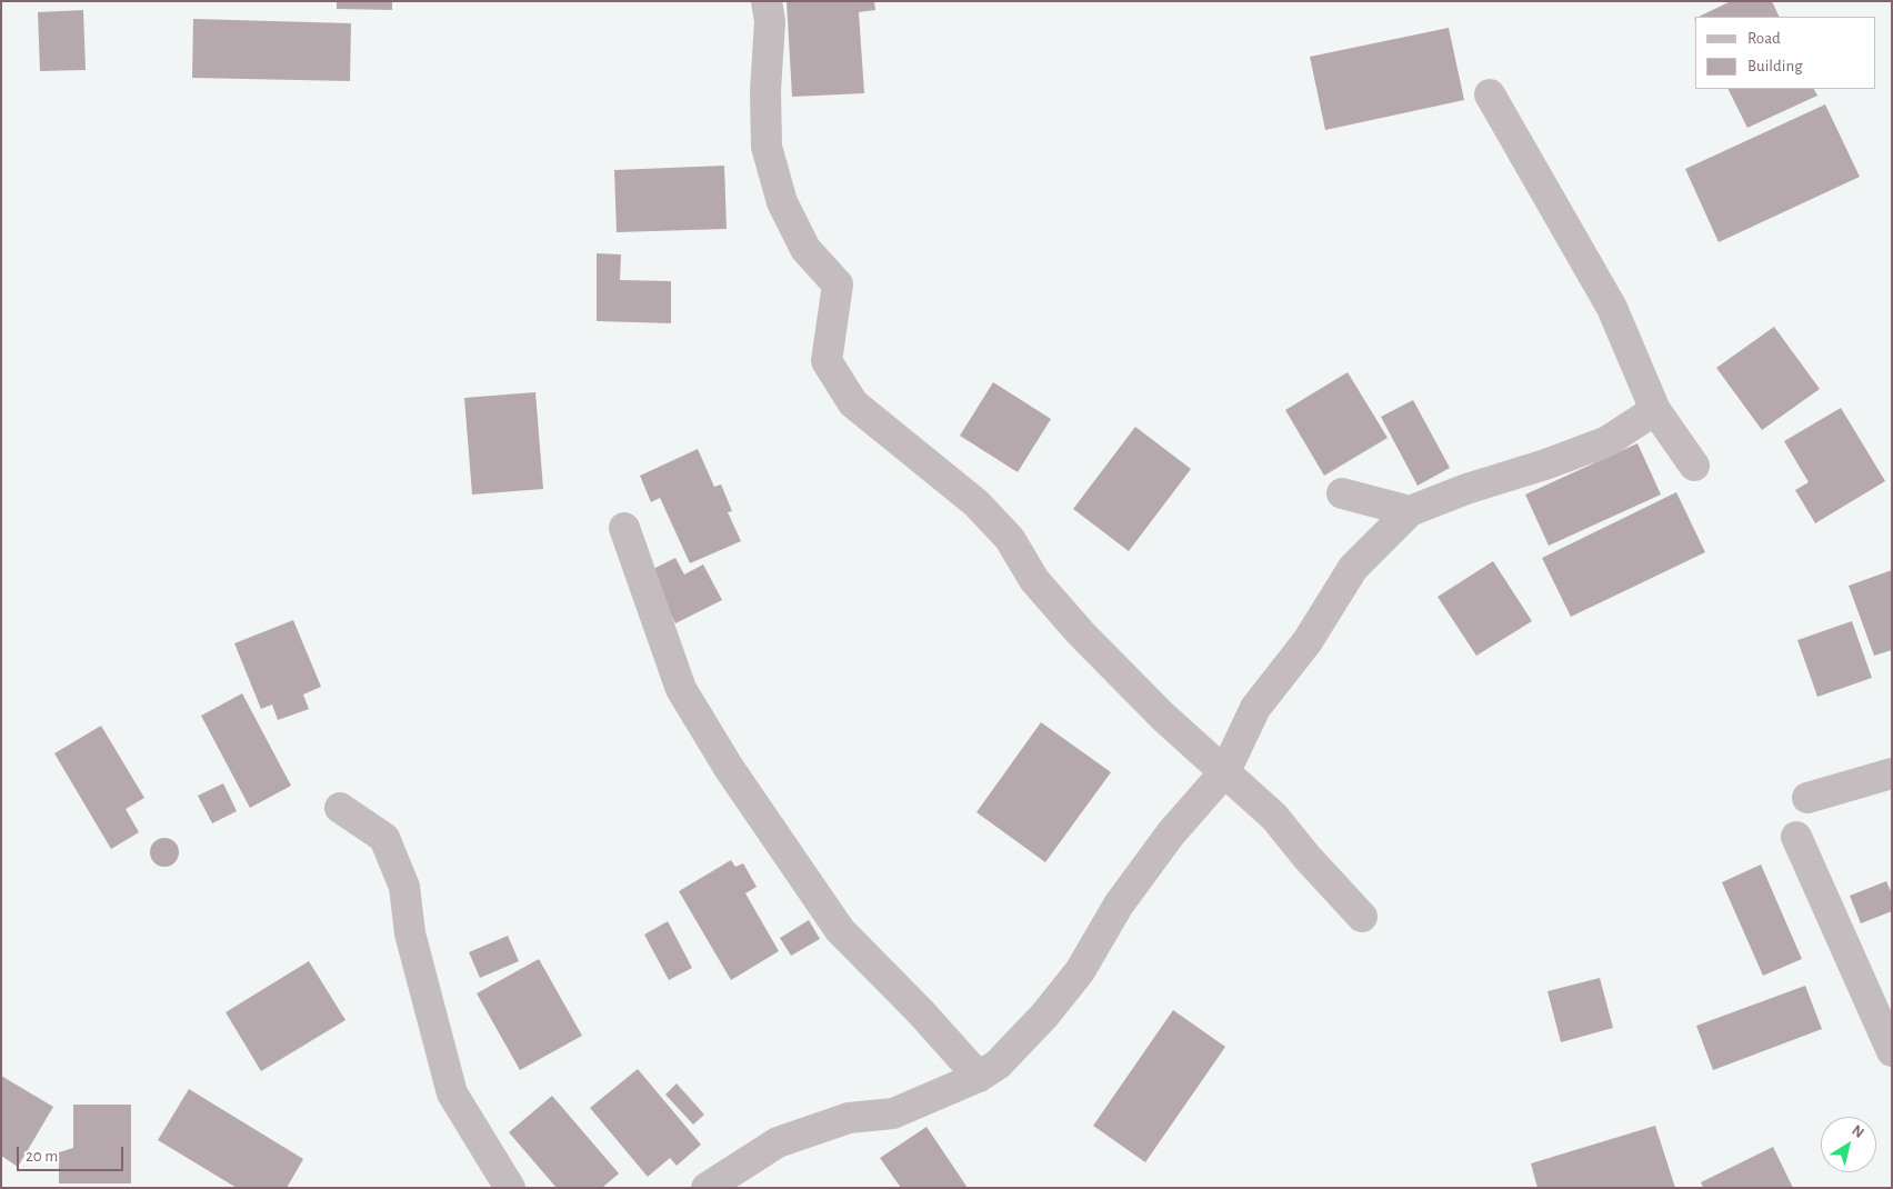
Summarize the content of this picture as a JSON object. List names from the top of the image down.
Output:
{
  "legend": ["Road", "Building"],
  "scale_bar": "20 m",
  "north": "top right"
}
